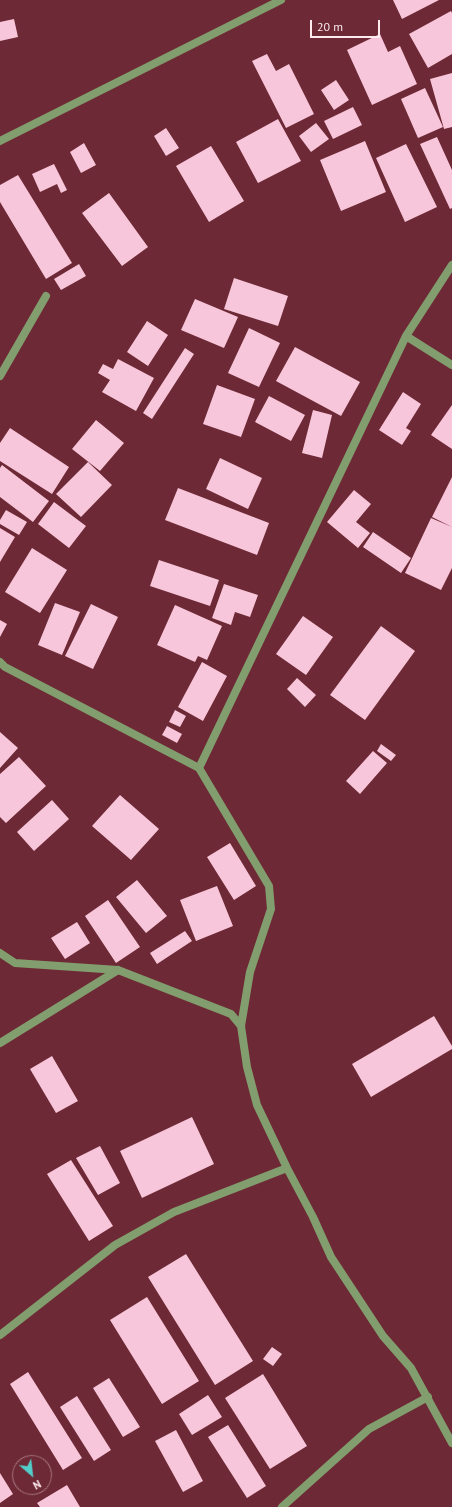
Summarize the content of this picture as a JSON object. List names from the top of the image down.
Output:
{
  "scale_bar": "20 m",
  "north": "bottom right"
}
